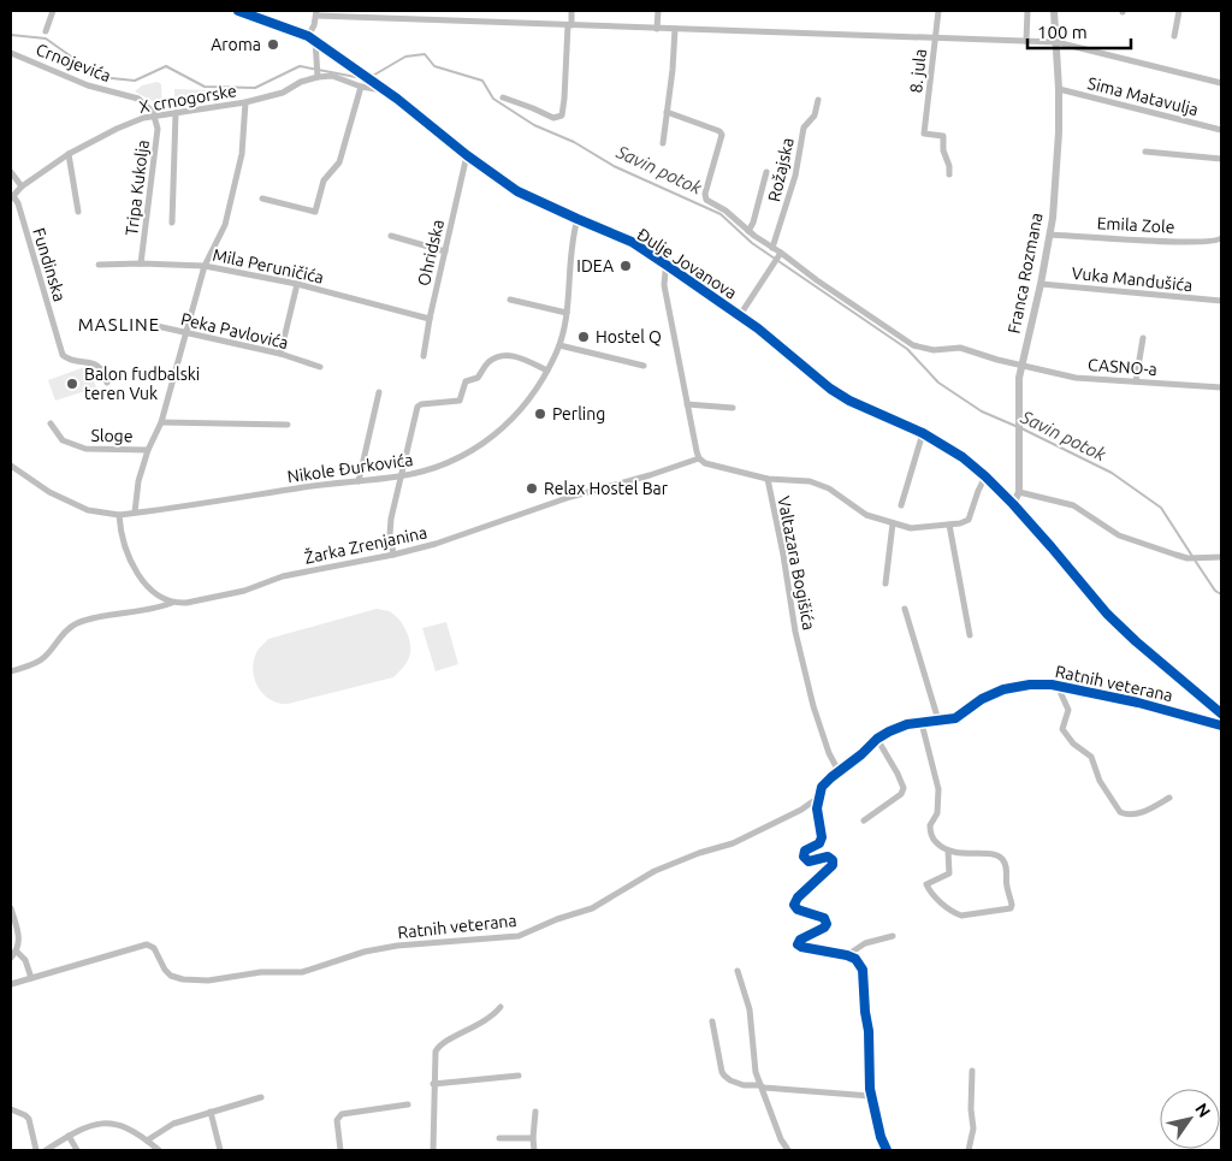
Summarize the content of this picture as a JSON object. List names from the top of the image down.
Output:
{
  "streets": {
    "street": [
      "Crnojevića",
      "8. jula",
      "Sima Matavulja",
      "X crnogorske",
      "Rožajska",
      "Tripa Kukolja",
      "Emila Zole",
      "Ohridska",
      "Đulje Jovanova",
      "Fundinska",
      "Mila Peruničića",
      "Franca Rozmana",
      "Vuka Mandušića",
      "Peka Pavlovića",
      "CASNO-a",
      "Sloge",
      "Nikole Đurkovića",
      "Žarka Zrenjanina",
      "Valtazara Bogišića",
      "Ratnih veterana"
    ]
  },
  "crossings": [
    ["Crnojevića", "X crnogorske"],
    ["Crnojevića", "Tripa Kukolja"],
    ["Sima Matavulja", "Franca Rozmana"],
    ["X crnogorske", "Tripa Kukolja"],
    ["X crnogorske", "Fundinska"],
    ["Rožajska", "CASNO-a"],
    ["Tripa Kukolja", "Mila Peruničića"],
    ["Emila Zole", "Franca Rozmana"],
    ["Ohridska", "Đulje Jovanova"],
    ["Ohridska", "Mila Peruničića"],
    ["Đulje Jovanova", "Franca Rozmana"],
    ["Đulje Jovanova", "Nikole Đurkovića"],
    ["Franca Rozmana", "Vuka Mandušića"],
    ["Franca Rozmana", "CASNO-a"],
    ["Žarka Zrenjanina", "Valtazara Bogišića"],
    ["Valtazara Bogišića", "Ratnih veterana"]
  ],
  "districts": ["MASLINE"],
  "water": ["Savin potok"],
  "places": [
    "Aroma",
    "IDEA",
    "Hostel Q",
    "Balon fudbalski teren Vuk",
    "Perling",
    "Relax Hostel Bar"
  ],
  "scale_bar": "100 m",
  "north": "top right"
}
